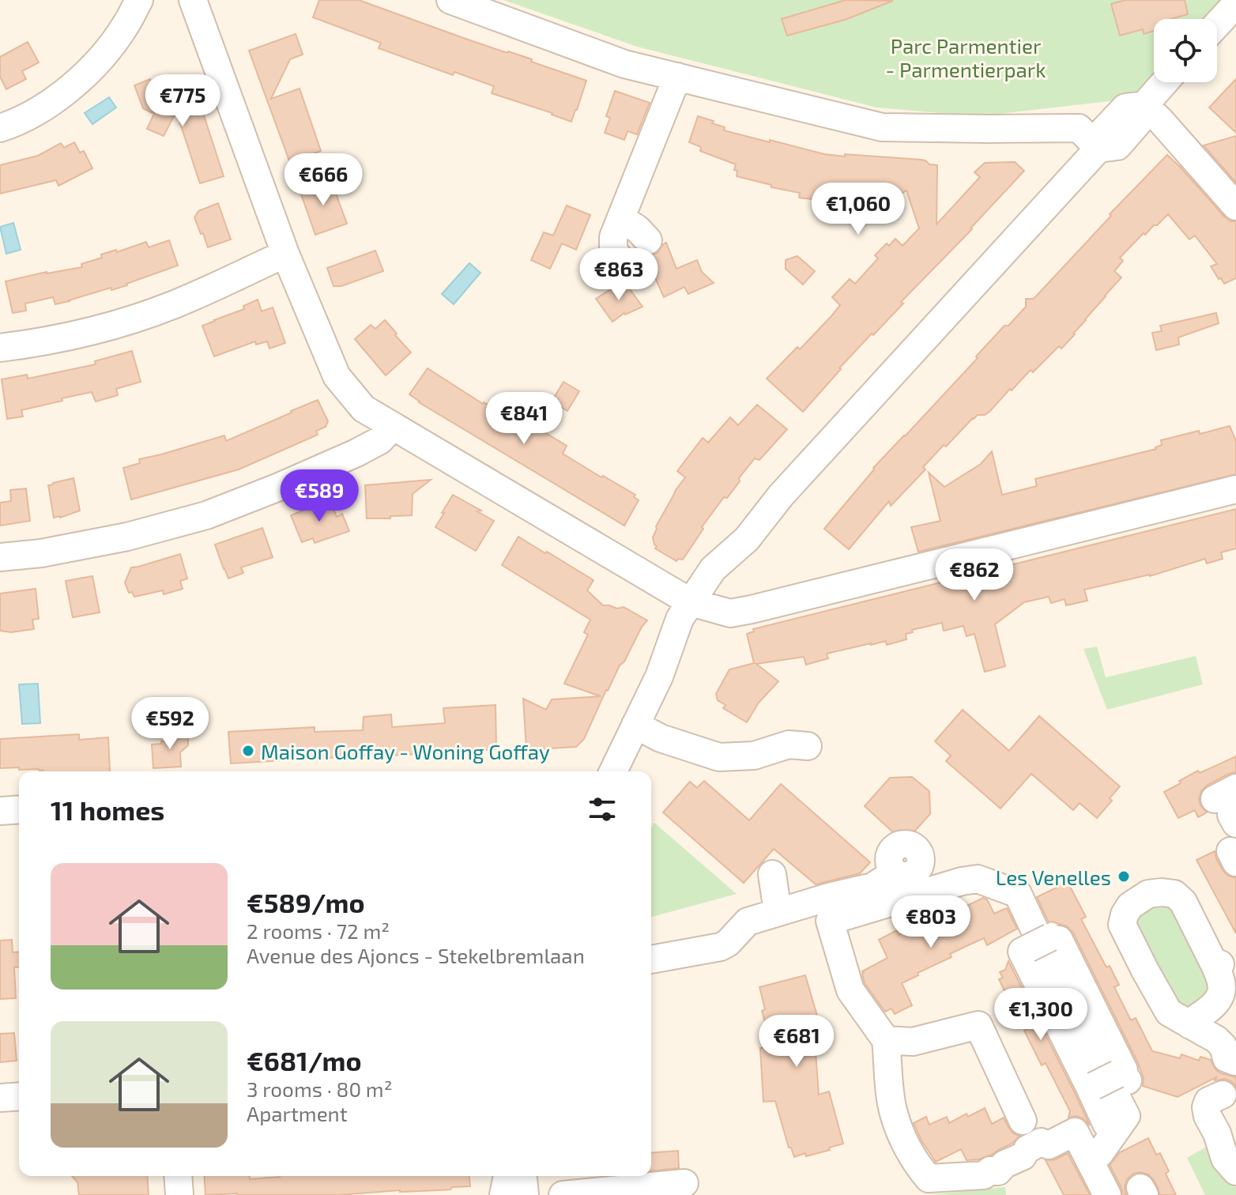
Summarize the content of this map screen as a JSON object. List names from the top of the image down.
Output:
{
  "parks": ["Parc Parmentier - Parmentierpark"],
  "places": ["Maison Goffay - Woning Goffay", "Les Venelles"],
  "page": {
    "price": [
      "€775",
      "€666",
      "€1,060",
      "€863",
      "€841",
      "€589",
      "€862",
      "€592",
      "€803",
      "€1,300",
      "€681"
    ],
    "heading": "11 homes",
    "list": [
      {
        "name": "€589/mo",
        "note": "2 rooms · 72 m² · Avenue des Ajoncs - Stekelbremlaan"
      },
      {
        "name": "€681/mo",
        "note": "3 rooms · 80 m² · Apartment"
      }
    ]
  }
}
